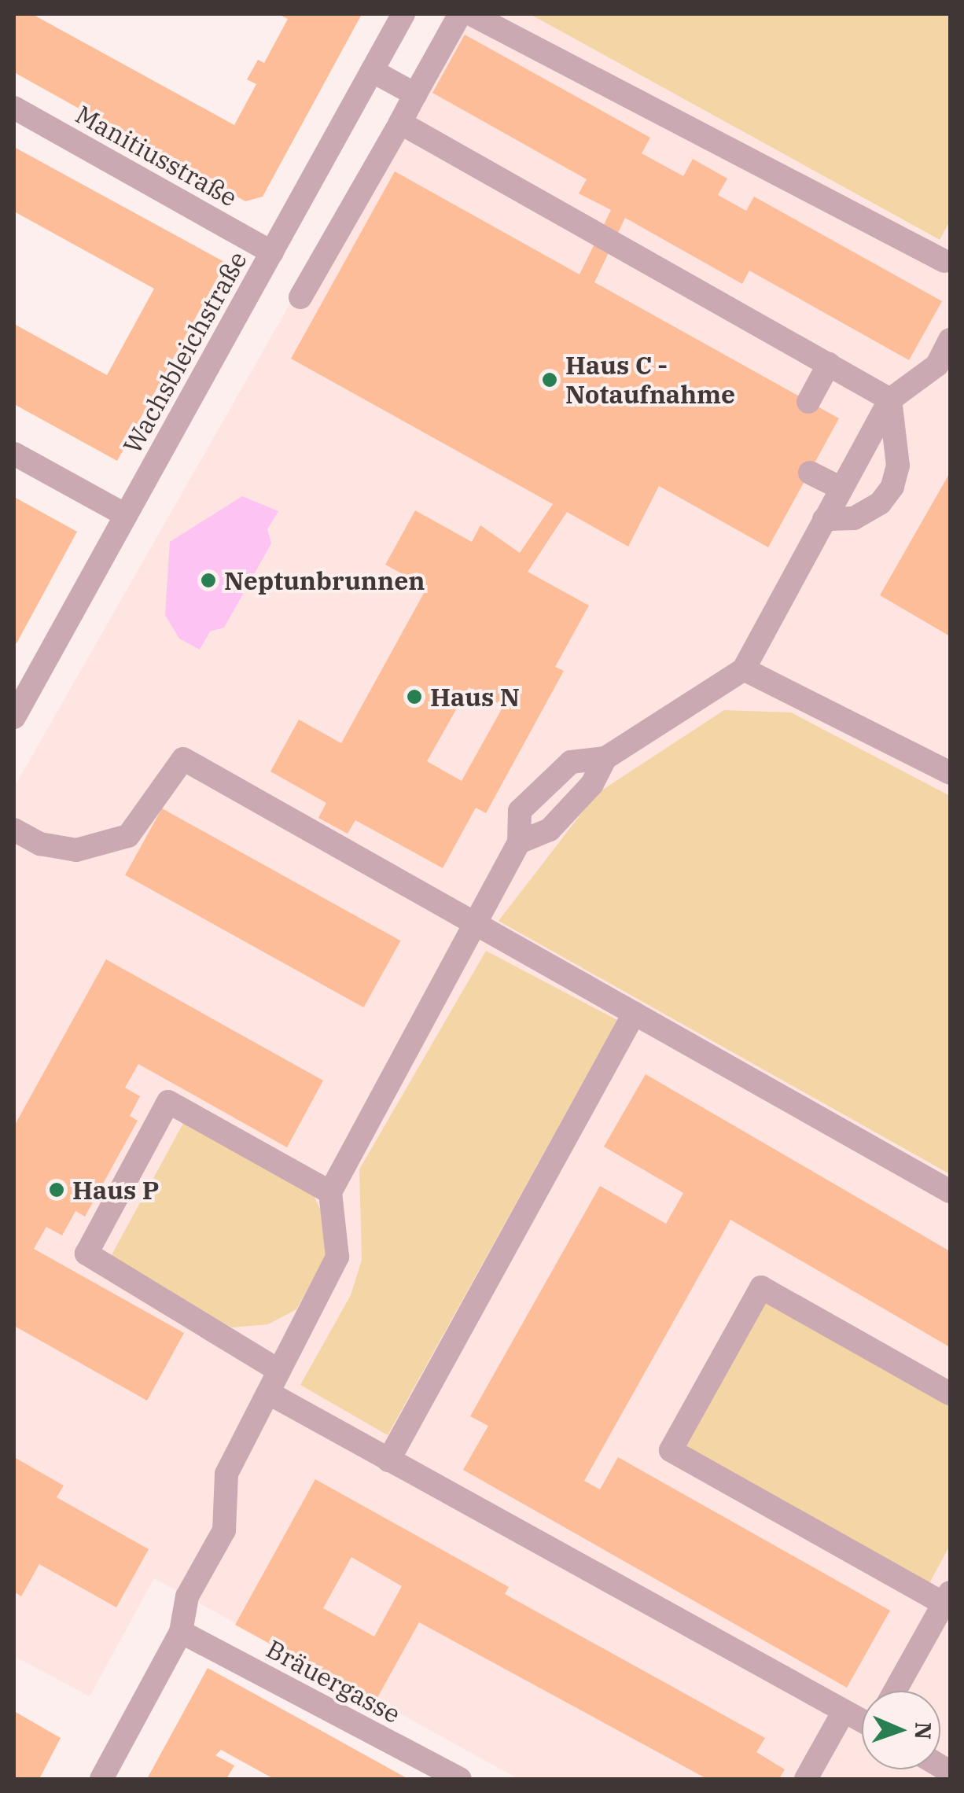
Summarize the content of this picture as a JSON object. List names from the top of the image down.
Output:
{
  "streets": {
    "street": ["Manitiusstraße", "Wachsbleichstraße", "Bräuergasse"]
  },
  "crossings": [
    ["Manitiusstraße", "Wachsbleichstraße"]
  ],
  "places": [
    "Haus C - Notaufnahme",
    "Neptunbrunnen",
    "Haus N",
    "Haus P"
  ],
  "north": "right"
}
